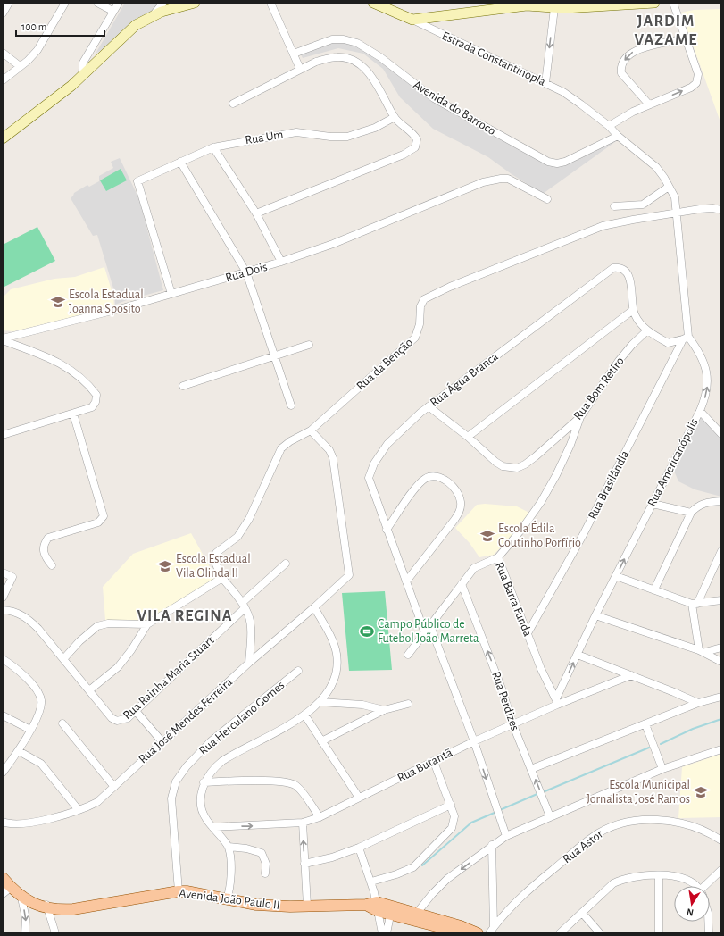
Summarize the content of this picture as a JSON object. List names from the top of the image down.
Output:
{
  "streets": {
    "main road": ["Avenida João Paulo II"],
    "street": [
      "Estrada Constantinopla",
      "Avenida do Barroco",
      "Rua Um",
      "Rua Dois",
      "Rua da Benção",
      "Rua Água Branca",
      "Rua Bom Retiro",
      "Rua Americanópolis",
      "Rua Brasilândia",
      "Rua Barra Funda",
      "Rua Rainha Maria Stuart",
      "Rua Perdizes",
      "Rua Herculano Gomes",
      "Rua José Mendes Ferreira",
      "Rua Butantã",
      "Rua Astor"
    ]
  },
  "crossings": [
    ["Rua Um", "Rua Dois"],
    ["Rua da Benção", "Rua José Mendes Ferreira"],
    ["Rua Água Branca", "Rua Bom Retiro"],
    ["Rua Água Branca", "Rua Americanópolis"],
    ["Rua Água Branca", "Rua Brasilândia"],
    ["Rua Água Branca", "Rua Barra Funda"],
    ["Rua Americanópolis", "Rua Brasilândia"],
    ["Rua Americanópolis", "Rua Barra Funda"],
    ["Rua Americanópolis", "Rua Butantã"],
    ["Rua Brasilândia", "Rua Barra Funda"],
    ["Rua Barra Funda", "Rua Perdizes"],
    ["Rua Barra Funda", "Rua Butantã"],
    ["Rua Perdizes", "Rua Butantã"],
    ["Rua Herculano Gomes", "Avenida João Paulo II"]
  ],
  "districts": ["JARDIM VAZAME", "VILA REGINA"],
  "places": {
    "school or university": [
      "Escola Estadual Joanna Sposito",
      "Escola Édila Coutinho Porfírio",
      "Escola Estadual Vila Olinda II",
      "Escola Municipal Jornalista José Ramos"
    ],
    "sports": ["Campo Público de Futebol João Marreta"]
  },
  "scale_bar": "100 m",
  "north": "bottom"
}
